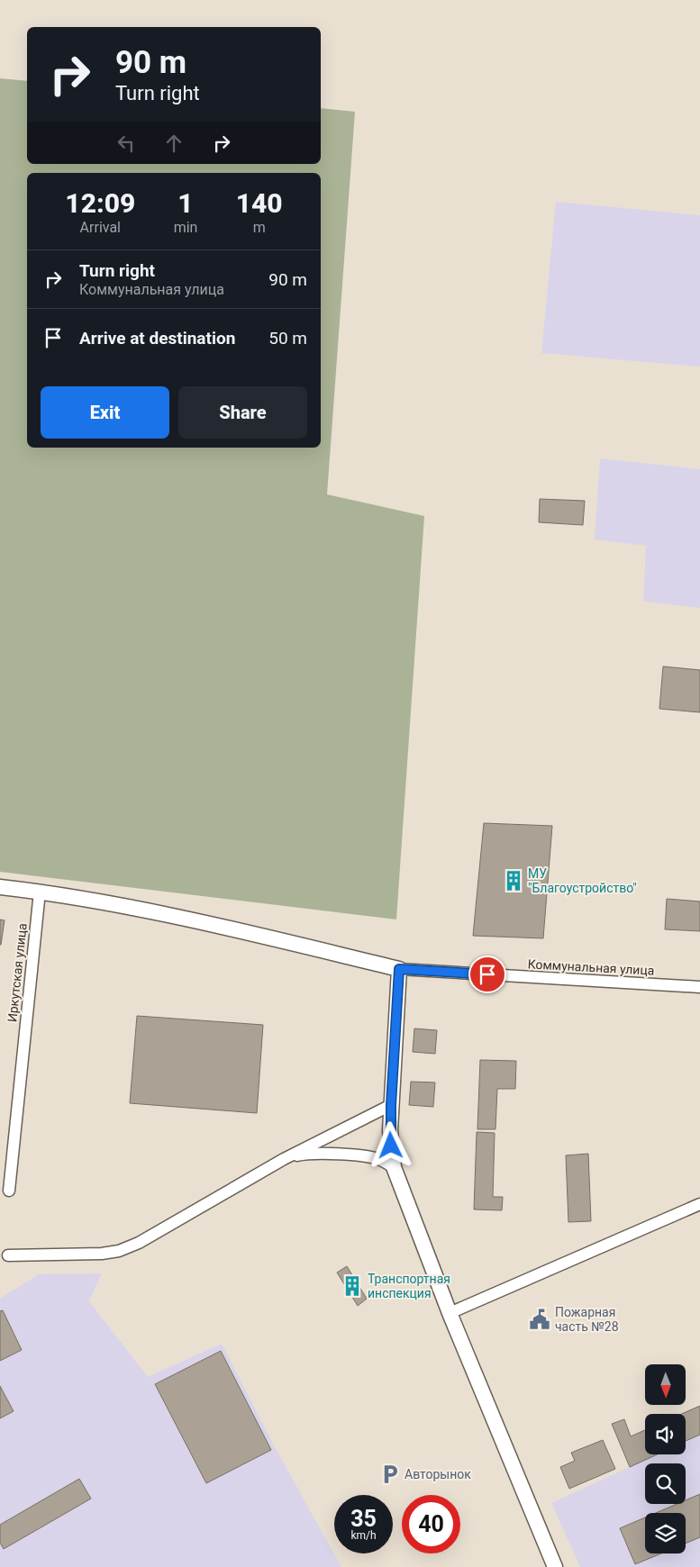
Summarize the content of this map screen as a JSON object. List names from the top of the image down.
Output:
{
  "streets": {
    "street": ["Коммунальная улица", "Иркутская улица"]
  },
  "places": {
    "building": ["МУ \"Благоустройство\"", "Транспортная инспекция"],
    "public building": ["Пожарная часть №28"],
    "parking": ["Авторынок"]
  },
  "north": "bottom",
  "page": {
    "turn": ["90 m", "Turn right"],
    "eta": [
      "12:09",
      "Arrival",
      "1",
      "min",
      "140",
      "m"
    ],
    "list": [
      {
        "name": "Turn right",
        "note": "Коммунальная улица",
        "value": "90 m"
      },
      {
        "name": "Arrive at destination",
        "value": "50 m"
      }
    ],
    "buttons": ["Exit", "Share"],
    "speed": "35 km/h",
    "limit": "40"
  }
}
